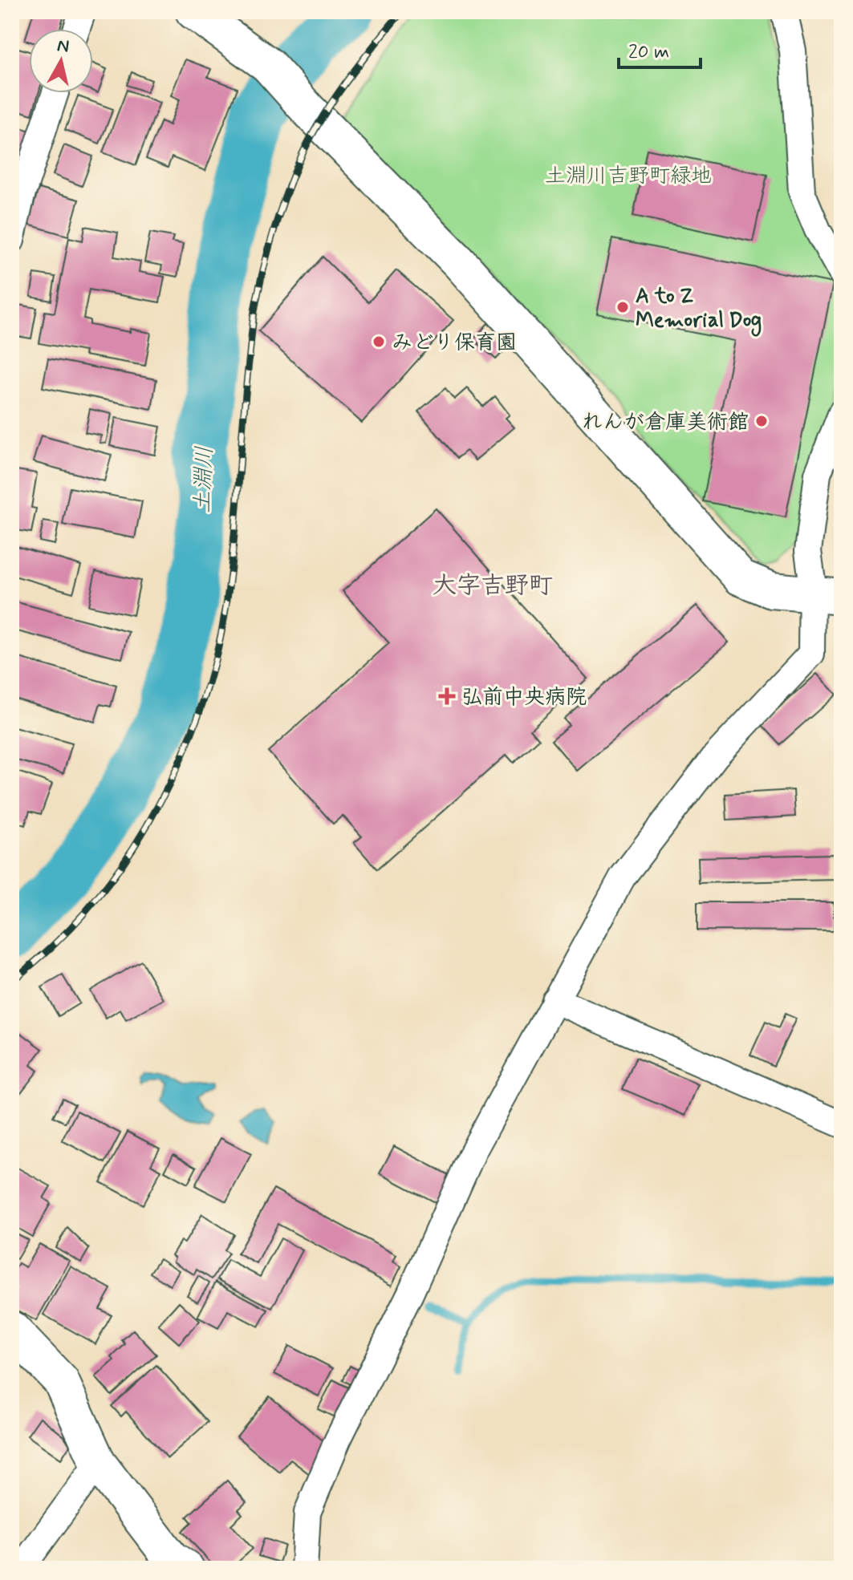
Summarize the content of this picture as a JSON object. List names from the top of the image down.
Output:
{
  "districts": ["大字吉野町"],
  "water": ["土淵川"],
  "parks": ["土淵川吉野町緑地"],
  "places": {
    "other": ["A to Z Memorial Dog", "みどり保育園", "れんが倉庫美術館"],
    "health": ["弘前中央病院"]
  },
  "scale_bar": "20 m",
  "north": "top"
}
